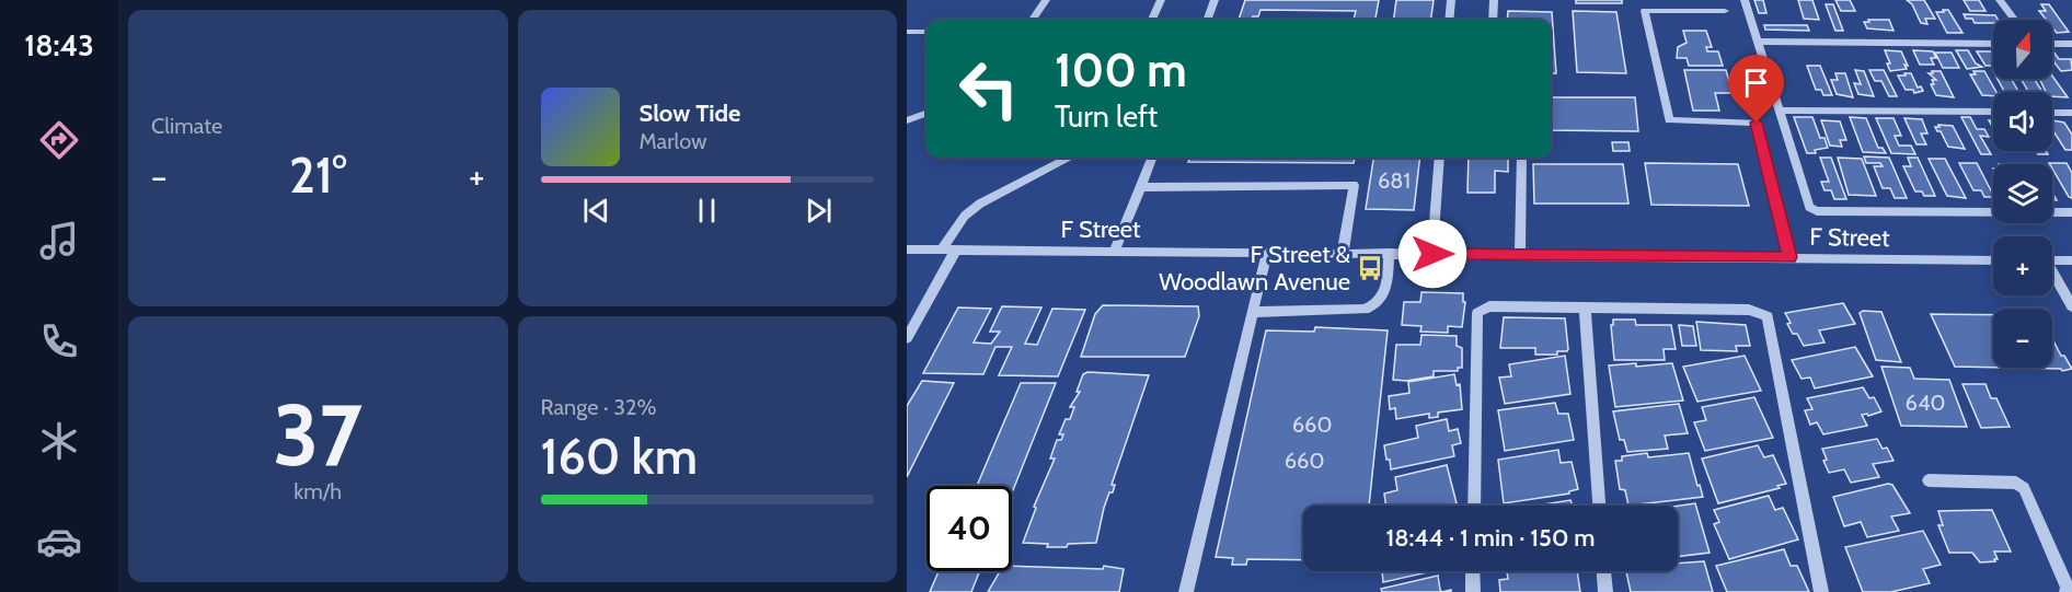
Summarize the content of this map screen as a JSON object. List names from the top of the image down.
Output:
{
  "streets": {
    "street": ["F Street"]
  },
  "places": {
    "bus stop": ["F Street & Woodlawn Avenue"]
  },
  "house_numbers": [
    "681",
    "640",
    "660",
    "660"
  ],
  "north": "top",
  "page": {
    "tabs": "18:43",
    "tile": [
      "Climate",
      ["37", "km/h"],
      ["Range · 32%", "160 km"]
    ],
    "map_buttons": ["+", "−"],
    "turn": ["100 m", "Turn left"],
    "song": ["Slow Tide", "Marlow"],
    "heat": ["−", "21°", "+"],
    "limit": "40",
    "trip": "18:44 · 1 min · 150 m"
  }
}
